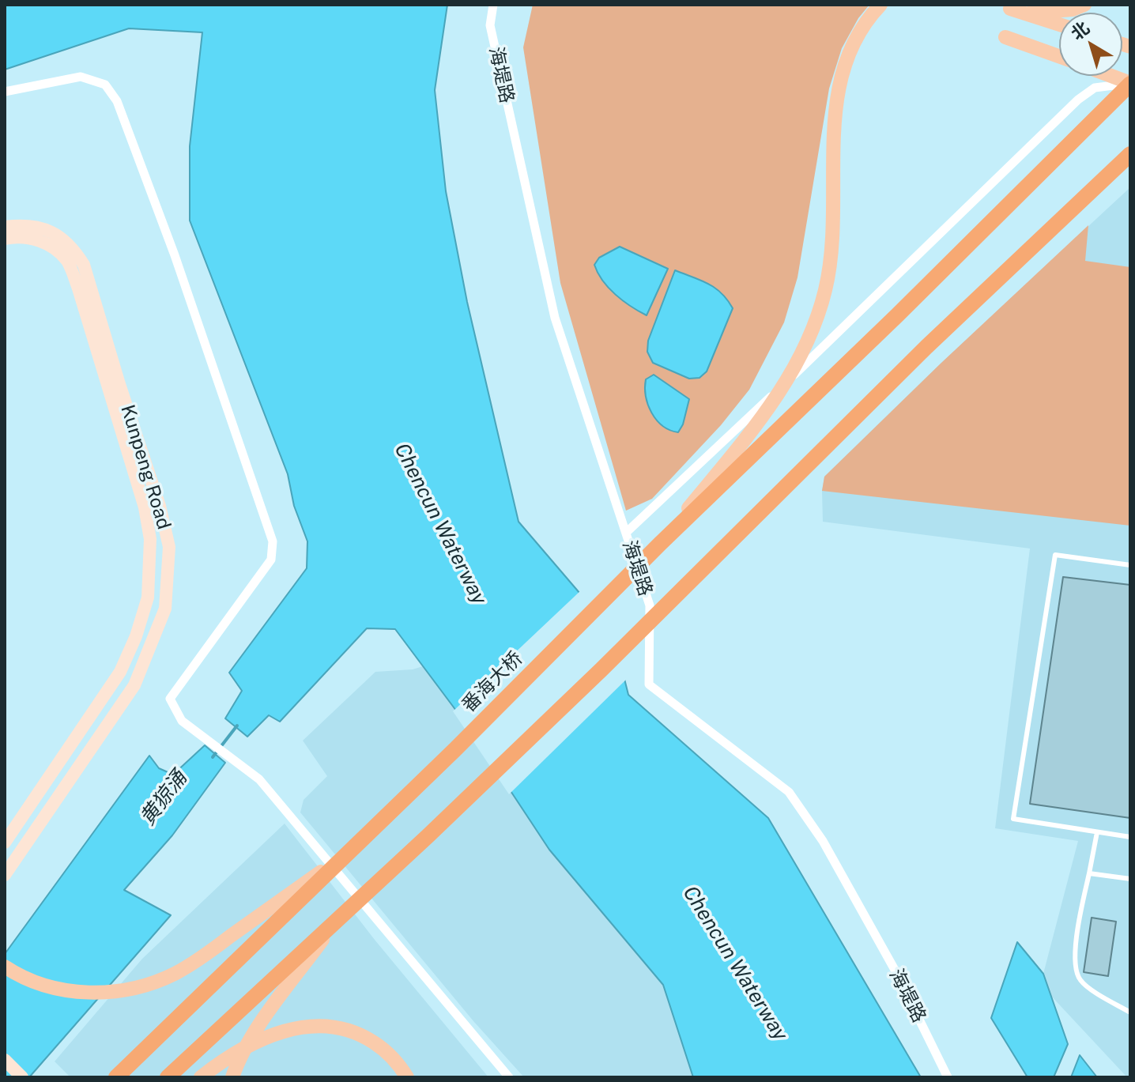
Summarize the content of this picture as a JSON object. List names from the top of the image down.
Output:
{
  "streets": {
    "highway": ["番海大桥"],
    "street": ["海堤路", "Kunpeng Road"]
  },
  "water": ["Chencun Waterway", "黄猄涌"],
  "north": "top left"
}
